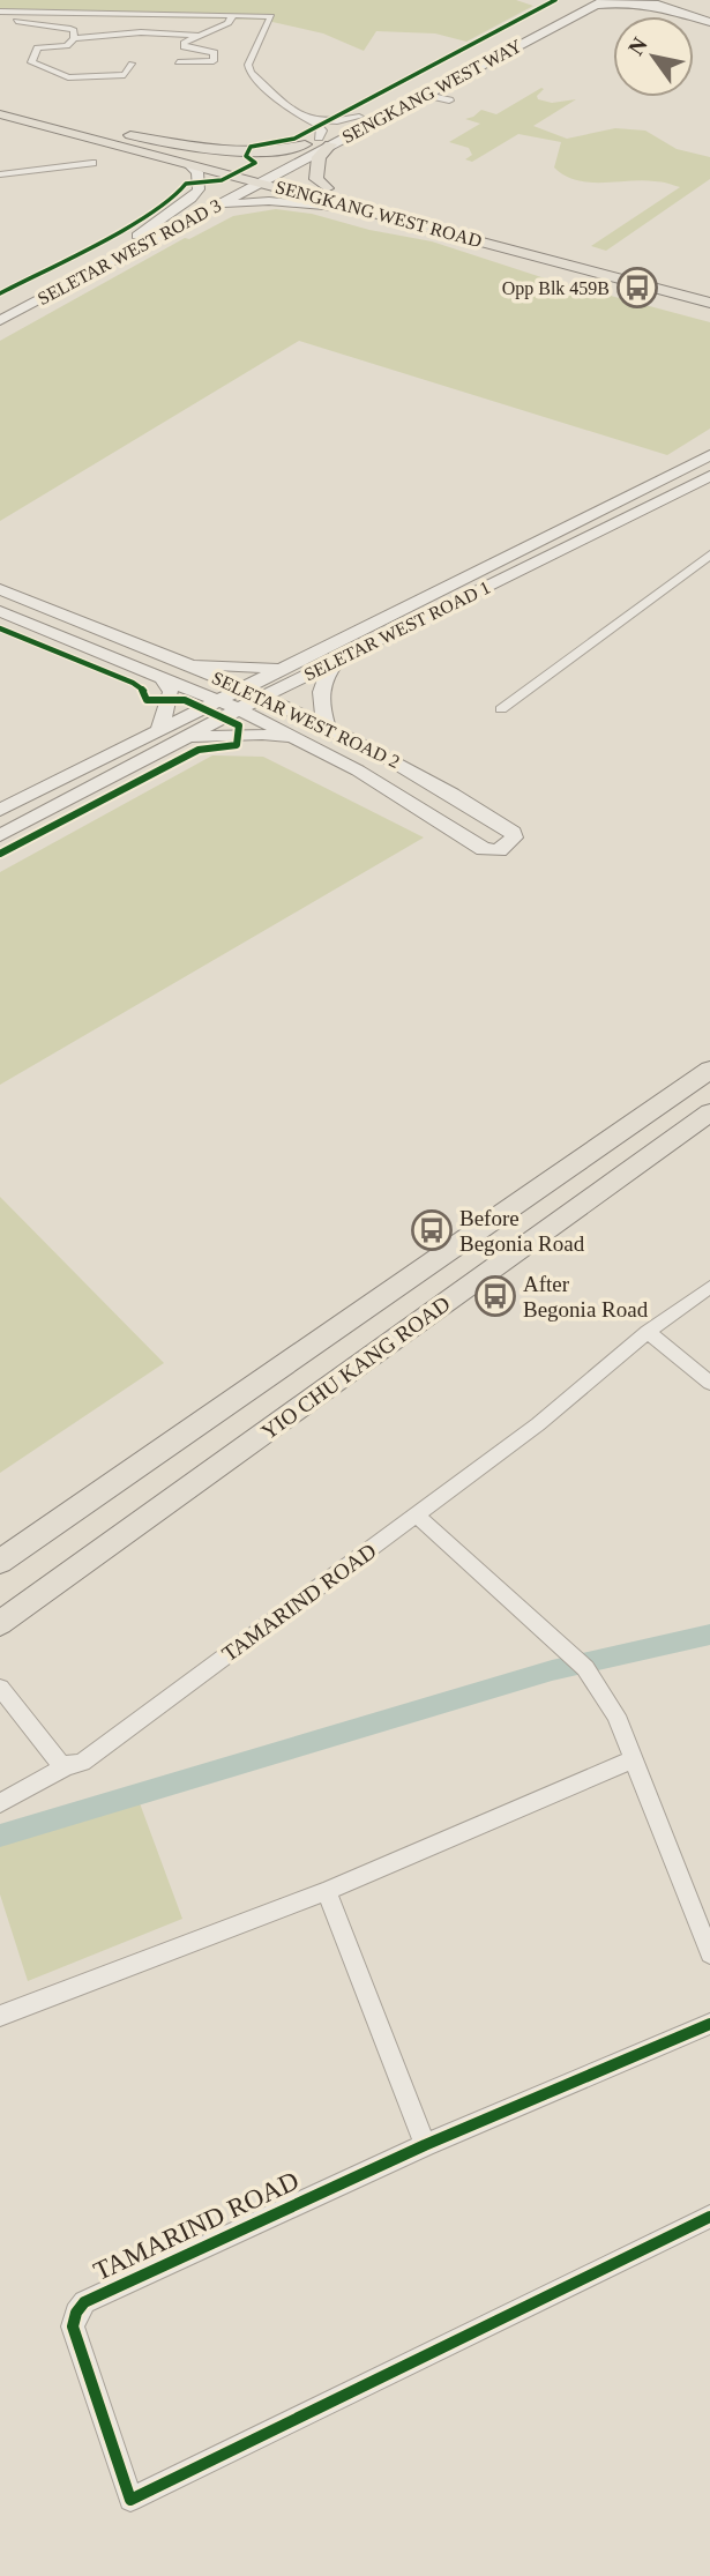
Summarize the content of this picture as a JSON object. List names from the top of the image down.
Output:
{
  "streets": {
    "main road": [
      "SENGKANG WEST WAY",
      "SENGKANG WEST ROAD",
      "SELETAR WEST ROAD 3",
      "SELETAR WEST ROAD 1",
      "SELETAR WEST ROAD 2",
      "YIO CHU KANG ROAD"
    ],
    "street": ["TAMARIND ROAD"]
  },
  "crossings": [
    ["SENGKANG WEST WAY", "SENGKANG WEST ROAD"],
    ["SENGKANG WEST WAY", "SELETAR WEST ROAD 3"],
    ["SENGKANG WEST ROAD", "SELETAR WEST ROAD 3"],
    ["SELETAR WEST ROAD 1", "SELETAR WEST ROAD 2"]
  ],
  "places": {
    "bus stop": ["Opp Blk 459B", "Before Begonia Road", "After Begonia Road"]
  },
  "north": "top left"
}
